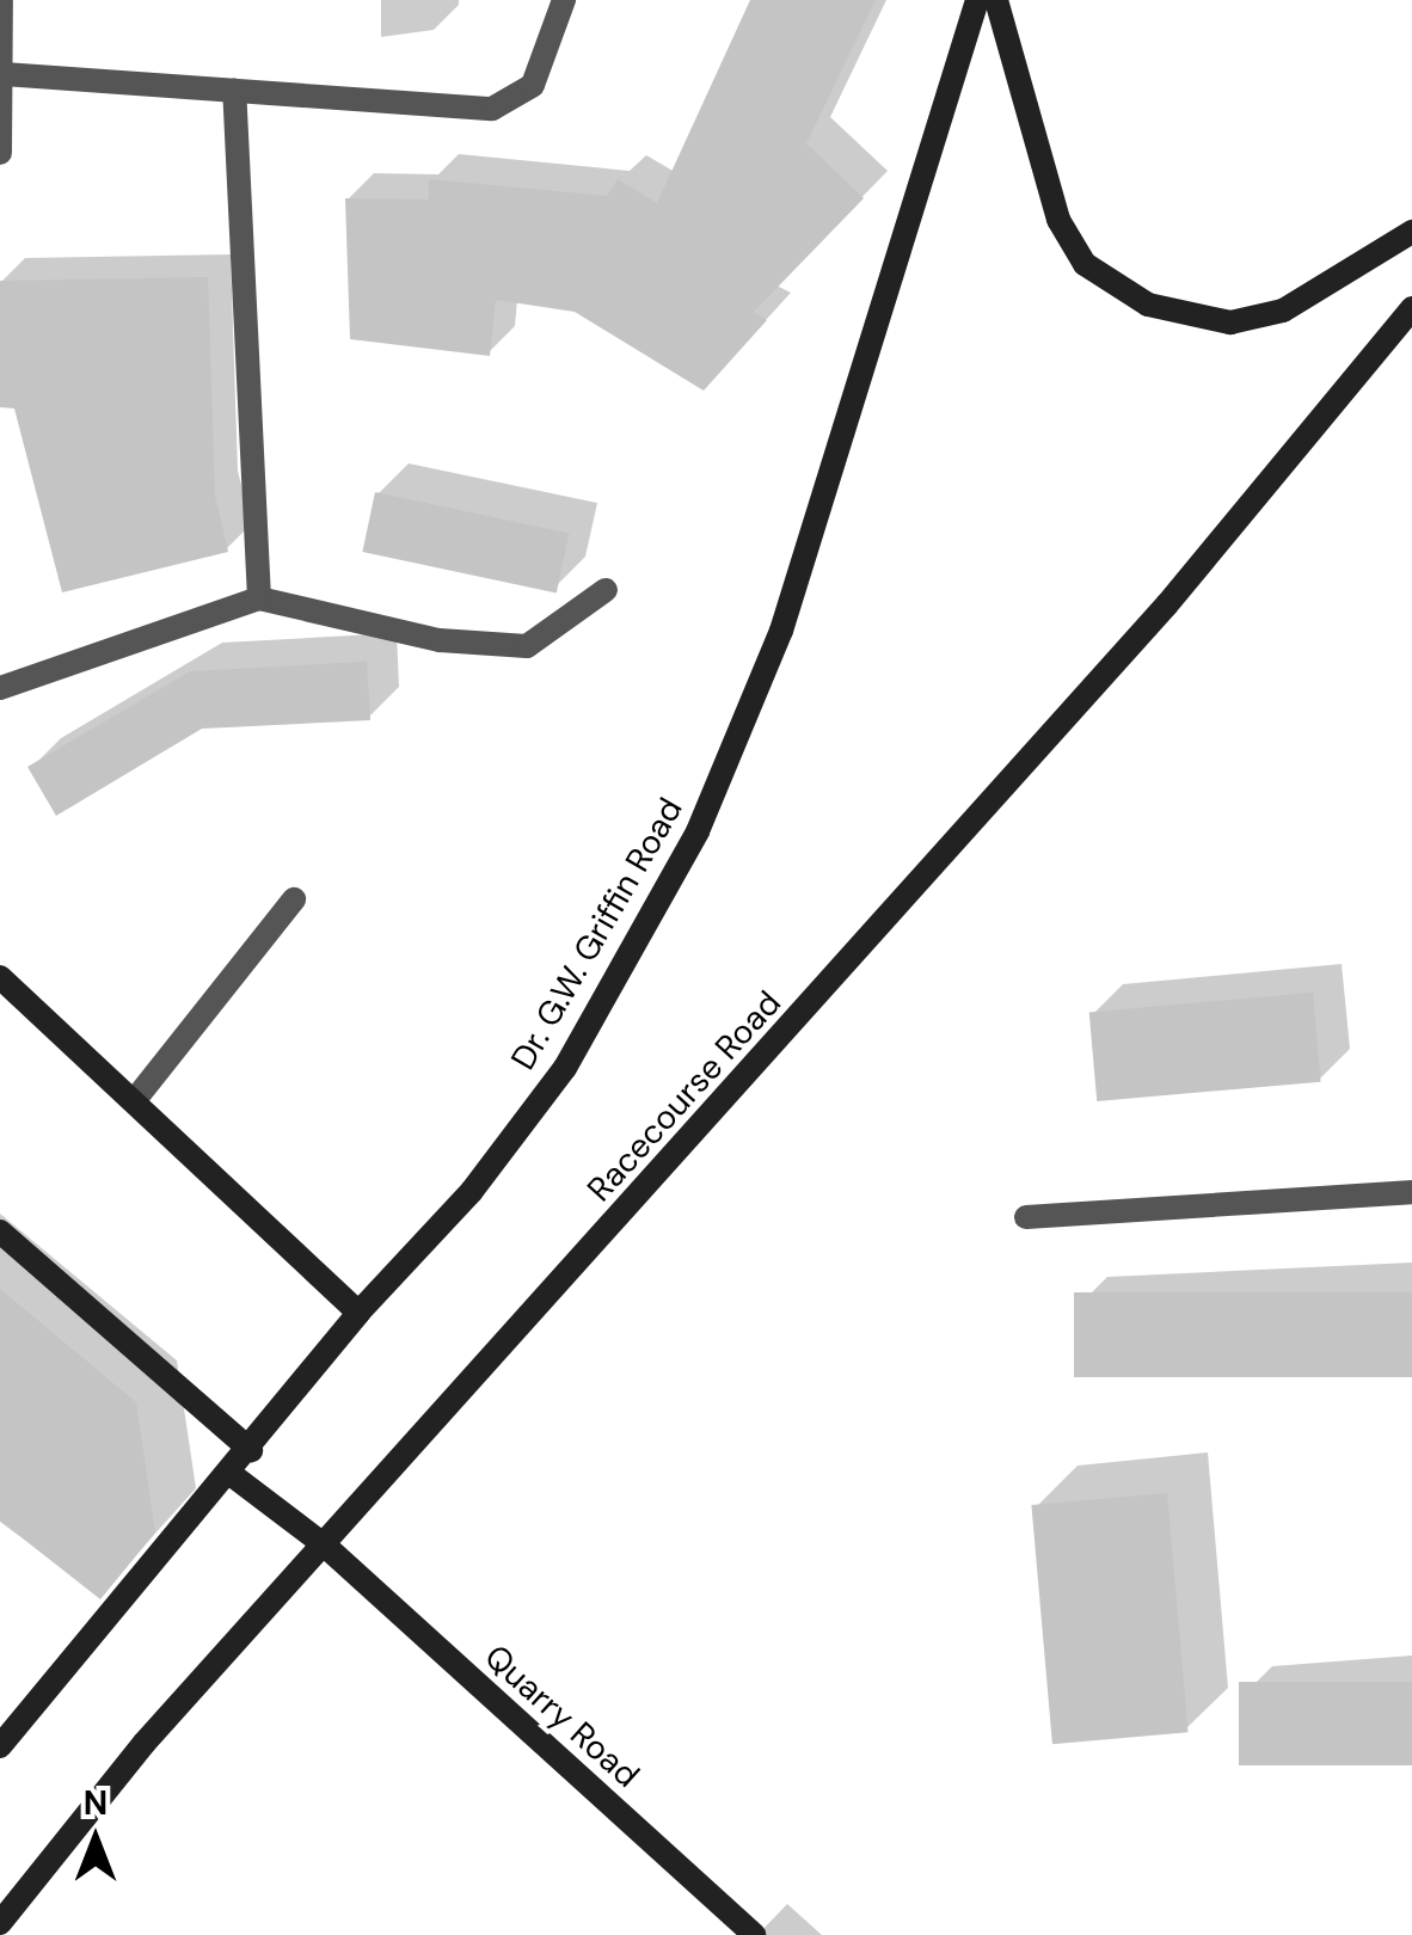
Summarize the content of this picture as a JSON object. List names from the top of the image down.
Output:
{
  "streets": {
    "main road": ["Dr. G.W. Griffin Road", "Racecourse Road", "Quarry Road"]
  },
  "crossings": [
    ["Dr. G.W. Griffin Road", "Quarry Road"],
    ["Racecourse Road", "Quarry Road"]
  ],
  "north": "top"
}
